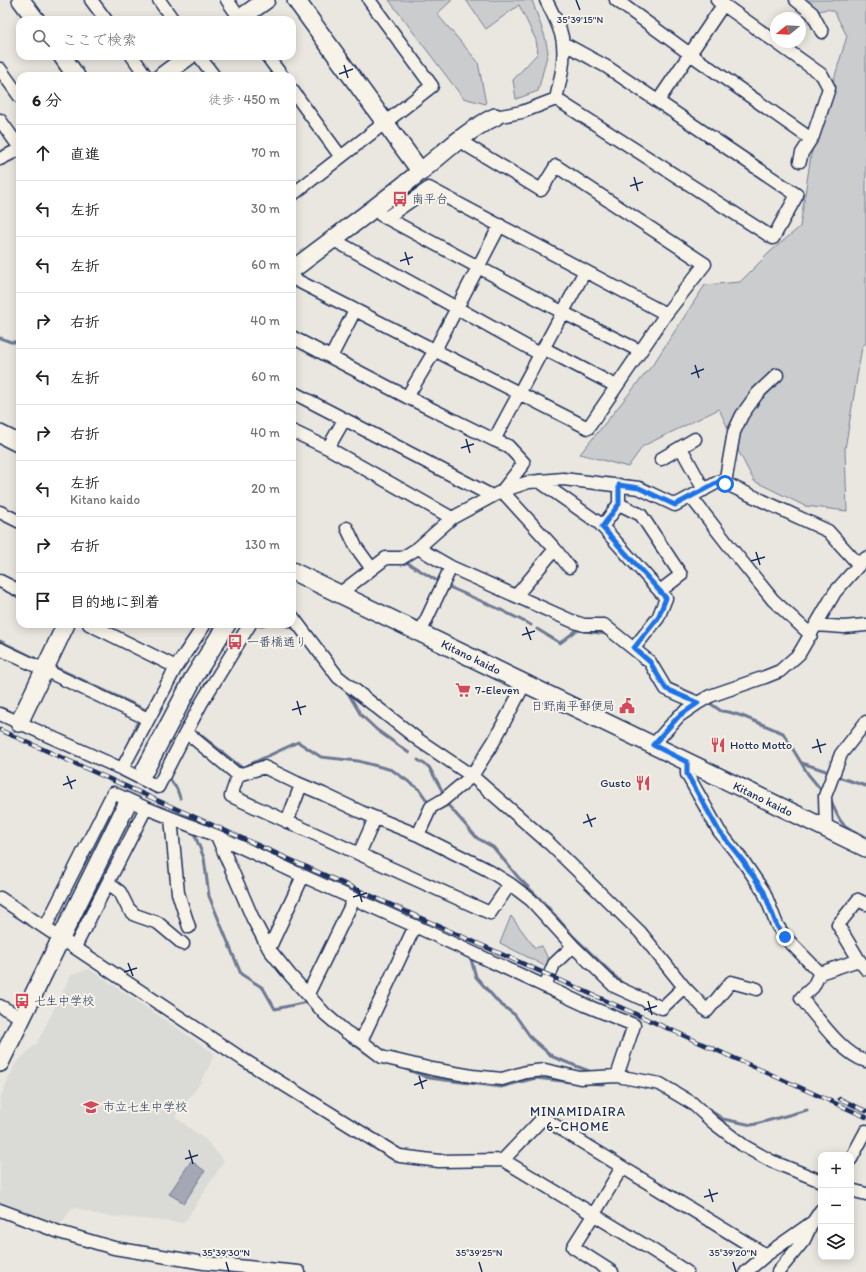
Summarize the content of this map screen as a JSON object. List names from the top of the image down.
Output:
{
  "streets": {
    "street": ["Kitano kaido"]
  },
  "districts": ["MINAMIDAIRA 6-CHOME"],
  "places": {
    "bus stop": ["南平台", "一番橋通り", "七生中学校"],
    "supermarket": ["7-Eleven"],
    "public building": ["日野南平郵便局"],
    "restaurant": ["Hotto Motto", "Gusto"],
    "school or university": ["市立七生中学校"]
  },
  "north": "left",
  "page": {
    "search": "ここで検索",
    "heading": ["6 分", "徒歩 · 450 m"],
    "list": [
      ["直進", "70 m"],
      ["左折", "30 m"],
      ["左折", "60 m"],
      ["右折", "40 m"],
      ["左折", "60 m"],
      ["右折", "40 m"],
      ["左折", "Kitano kaido", "20 m"],
      ["右折", "130 m"],
      "目的地に到着"
    ],
    "map_buttons": ["+", "−"]
  },
  "coordinates": [
    "35°39'15\"N",
    "35°39'30\"N",
    "35°39'25\"N",
    "35°39'20\"N"
  ]
}
